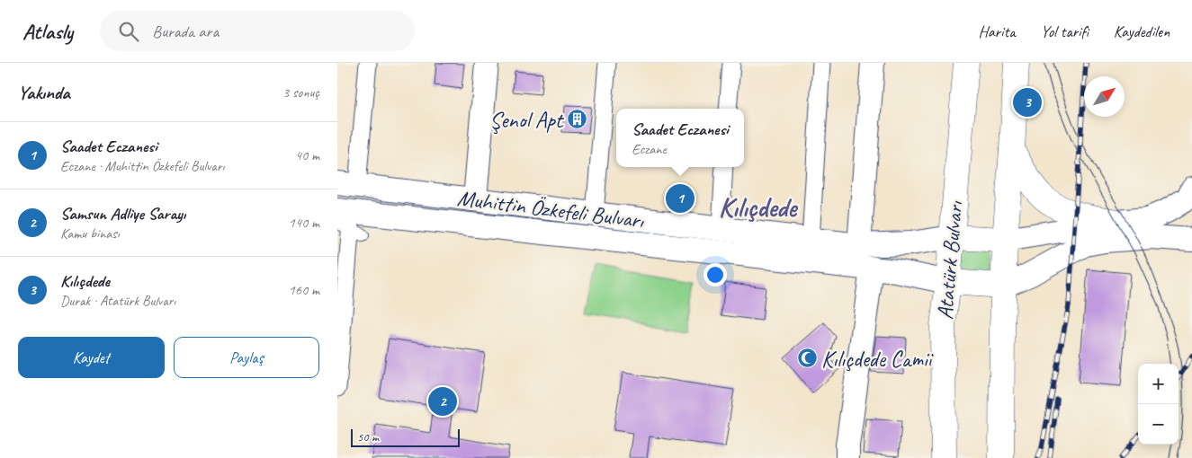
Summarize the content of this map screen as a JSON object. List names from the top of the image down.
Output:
{
  "streets": {
    "main road": ["Muhittin Özkefeli Bulvarı", "Atatürk Bulvarı"]
  },
  "crossings": [
    ["Muhittin Özkefeli Bulvarı", "Atatürk Bulvarı"]
  ],
  "districts": ["Kılıçdede"],
  "places": {
    "building": ["Şenol Apt"],
    "mosque": ["Kılıçdede Camii"]
  },
  "scale_bar": "50 m",
  "north": "top right",
  "page": {
    "header": "Atlasly",
    "search": "Burada ara",
    "nav": ["Harita", "Yol tarifi", "Kaydedilen"],
    "heading": ["Yakında", "3 sonuç"],
    "pins": ["3", "1", "2"],
    "popup": ["Saadet Eczanesi", "Eczane"],
    "list": [
      {
        "mark": "1",
        "name": "Saadet Eczanesi",
        "note": "Eczane · Muhittin Özkefeli Bulvarı",
        "value": "40 m"
      },
      {
        "mark": "2",
        "name": "Samsun Adliye Sarayı",
        "note": "Kamu binası",
        "value": "140 m"
      },
      {
        "mark": "3",
        "name": "Kılıçdede",
        "note": "Durak · Atatürk Bulvarı",
        "value": "160 m"
      }
    ],
    "buttons": ["Kaydet", "Paylaş"],
    "map_buttons": ["+", "−"],
    "scale": "50 m"
  }
}
